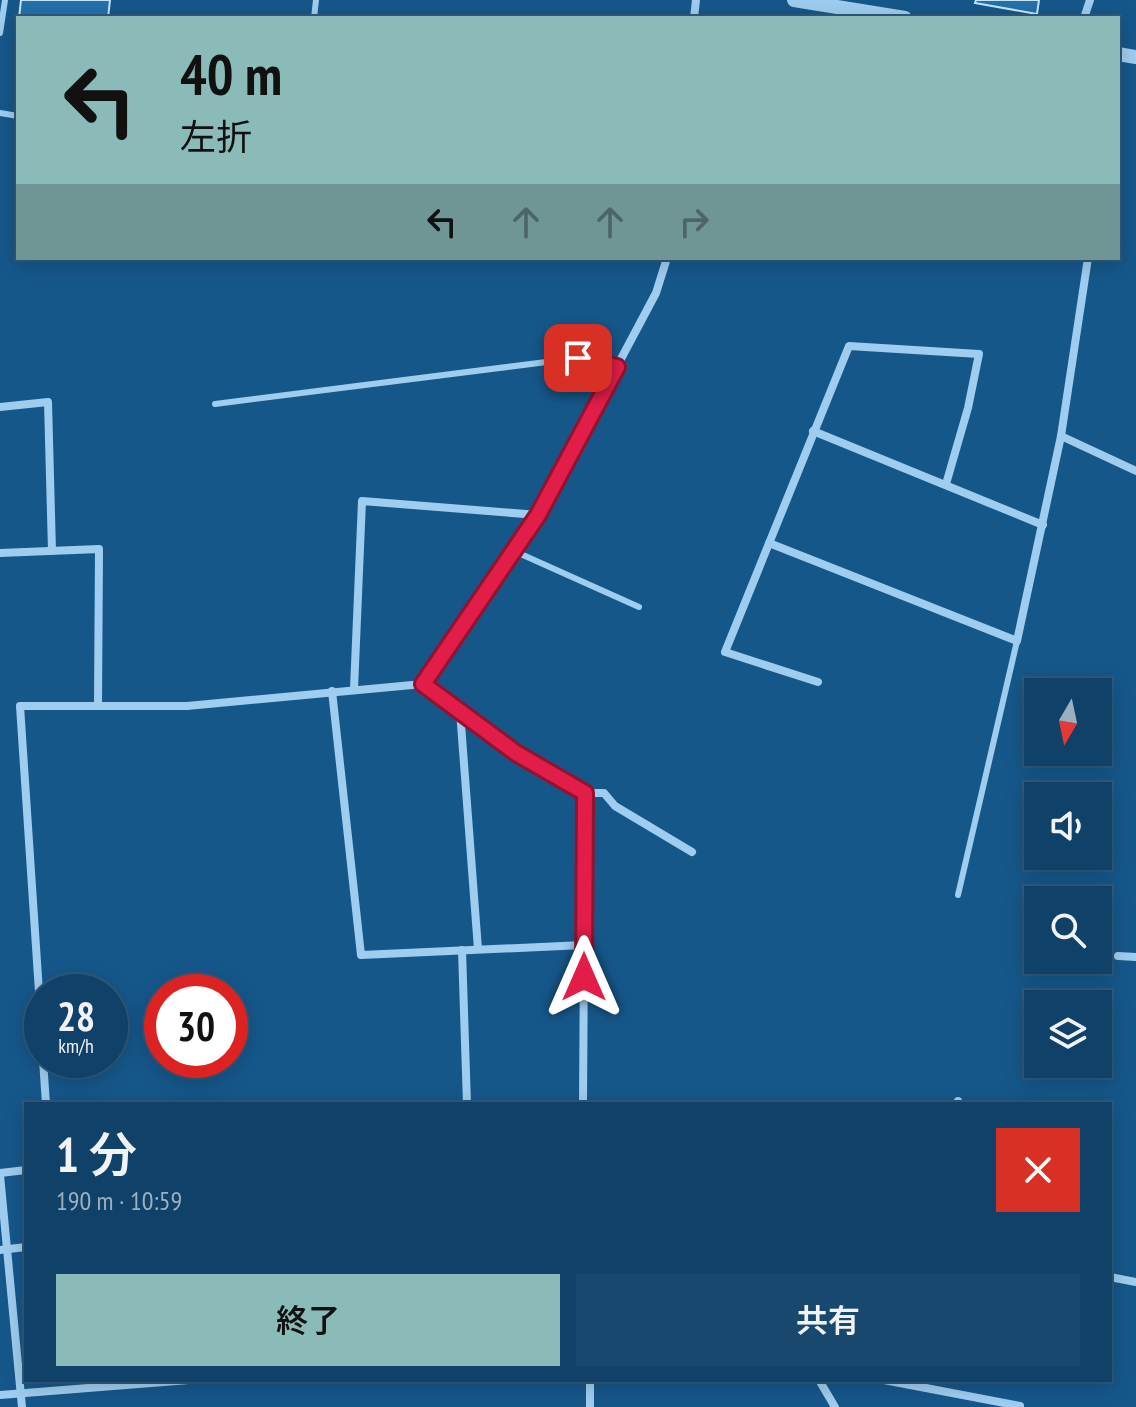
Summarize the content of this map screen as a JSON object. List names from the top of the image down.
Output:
{
  "north": "bottom",
  "page": {
    "turn": ["40 m", "左折"],
    "speed": "28 km/h",
    "limit": "30",
    "heading": ["1 分", "190 m · 10:59"],
    "buttons": ["終了", "共有"]
  }
}
